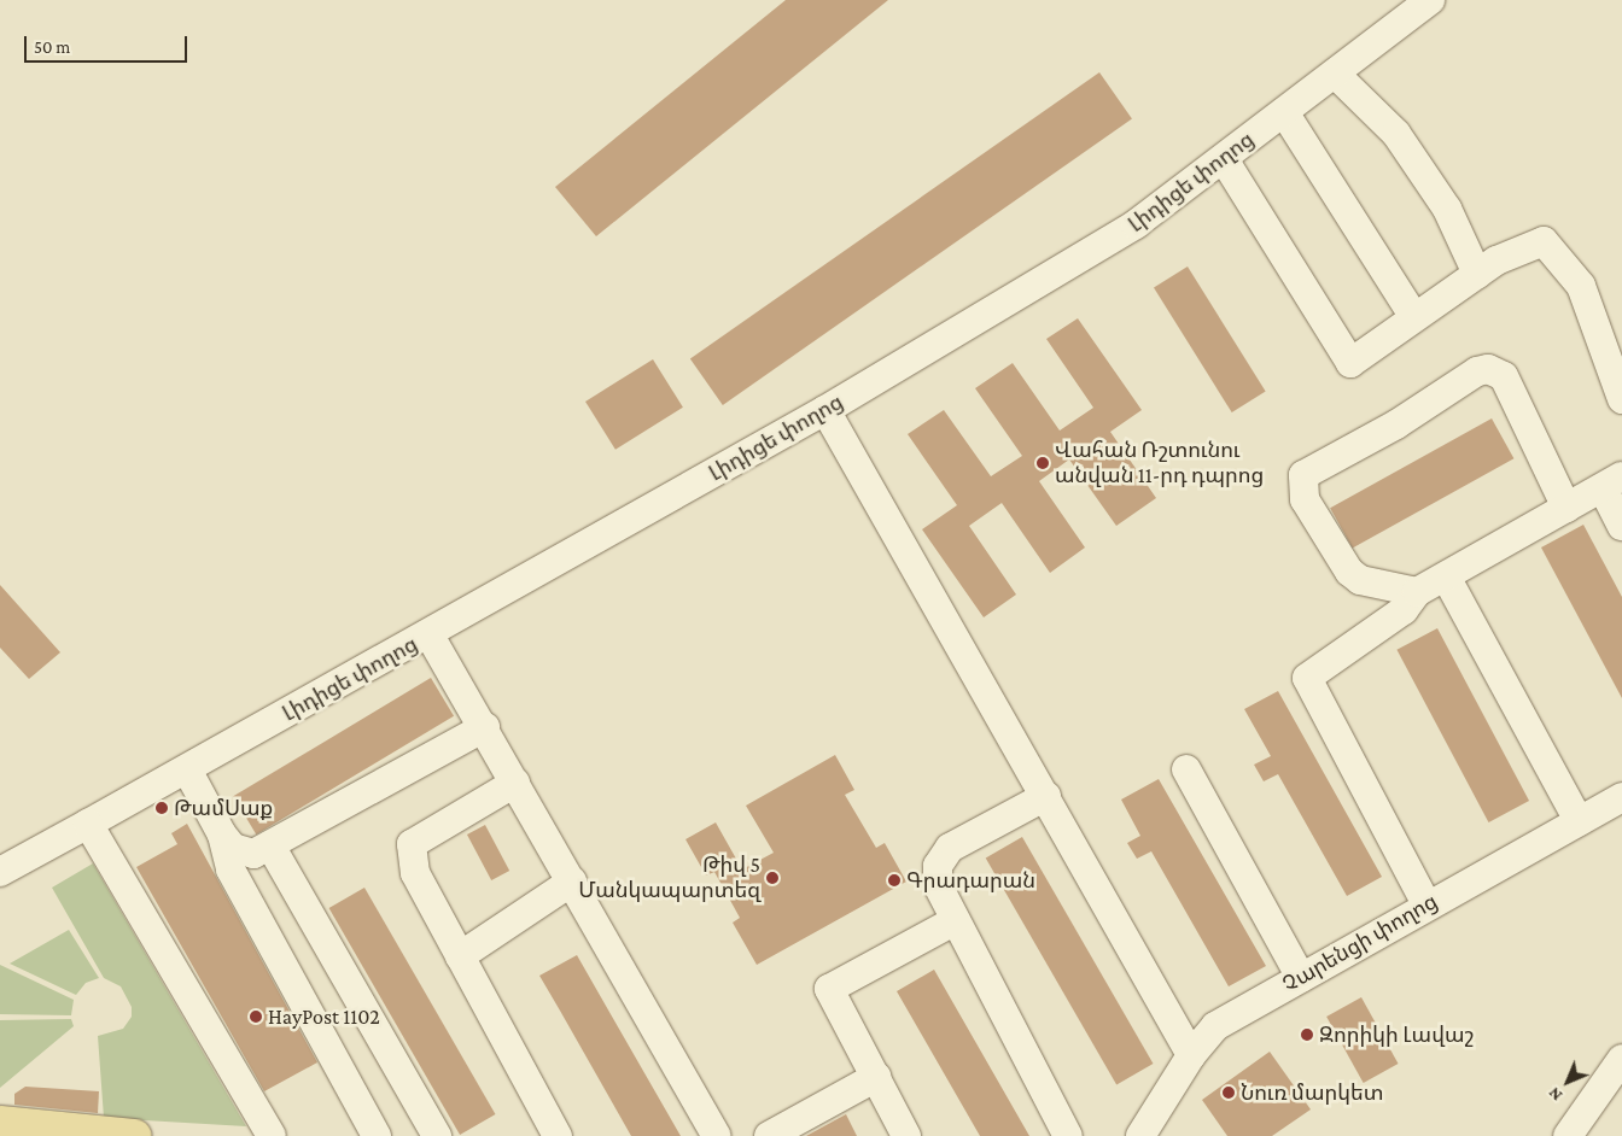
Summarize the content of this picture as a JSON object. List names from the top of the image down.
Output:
{
  "streets": {
    "street": ["Լիդիցե փողոց", "Չարենցի փողոց"]
  },
  "places": [
    "Վահան Ռշտունու անվան 11-րդ դպրոց",
    "ԹամՍաք",
    "Թիվ 5 Մանկապարտեզ",
    "Գրադարան",
    "HayPost 1102",
    "Զորիկի Լավաշ",
    "Նուռ մարկետ"
  ],
  "scale_bar": "50 m",
  "north": "bottom left"
}
